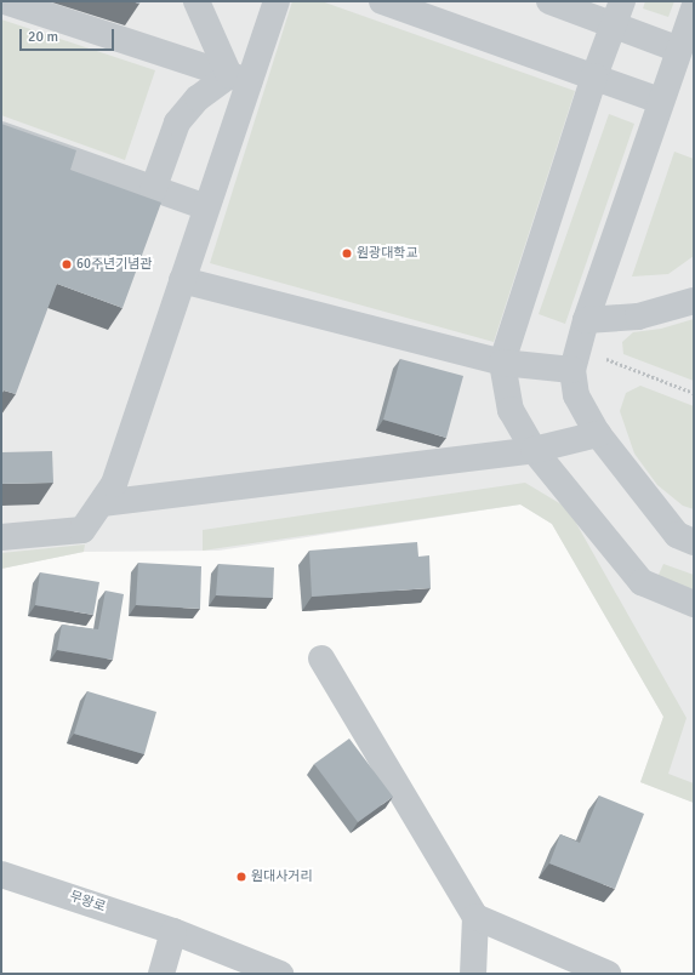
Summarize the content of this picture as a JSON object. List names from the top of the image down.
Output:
{
  "streets": {
    "street": ["무왕로"]
  },
  "places": ["원광대학교", "60주년기념관", "원대사거리"],
  "scale_bar": "20 m"
}
